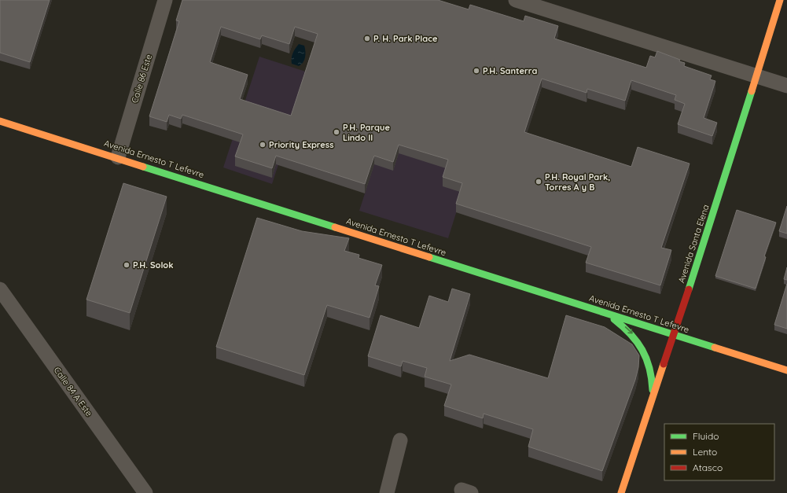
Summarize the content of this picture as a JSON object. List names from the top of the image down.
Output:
{
  "streets": {
    "main road": ["Avenida Ernesto T Lefevre", "Avenida Santa Elena"],
    "street": ["Calle 86 Este", "Calle 84 A Este"]
  },
  "crossings": [
    ["Calle 86 Este", "Avenida Ernesto T Lefevre"],
    ["Avenida Ernesto T Lefevre", "Avenida Santa Elena"]
  ],
  "places": [
    "P. H. Park Place",
    "P.H. Santerra",
    "P.H. Parque Lindo II",
    "Priority Express",
    "P.H. Royal Park, Torres A y B",
    "P.H. Solok"
  ],
  "legend": ["Fluido", "Lento", "Atasco"]
}
